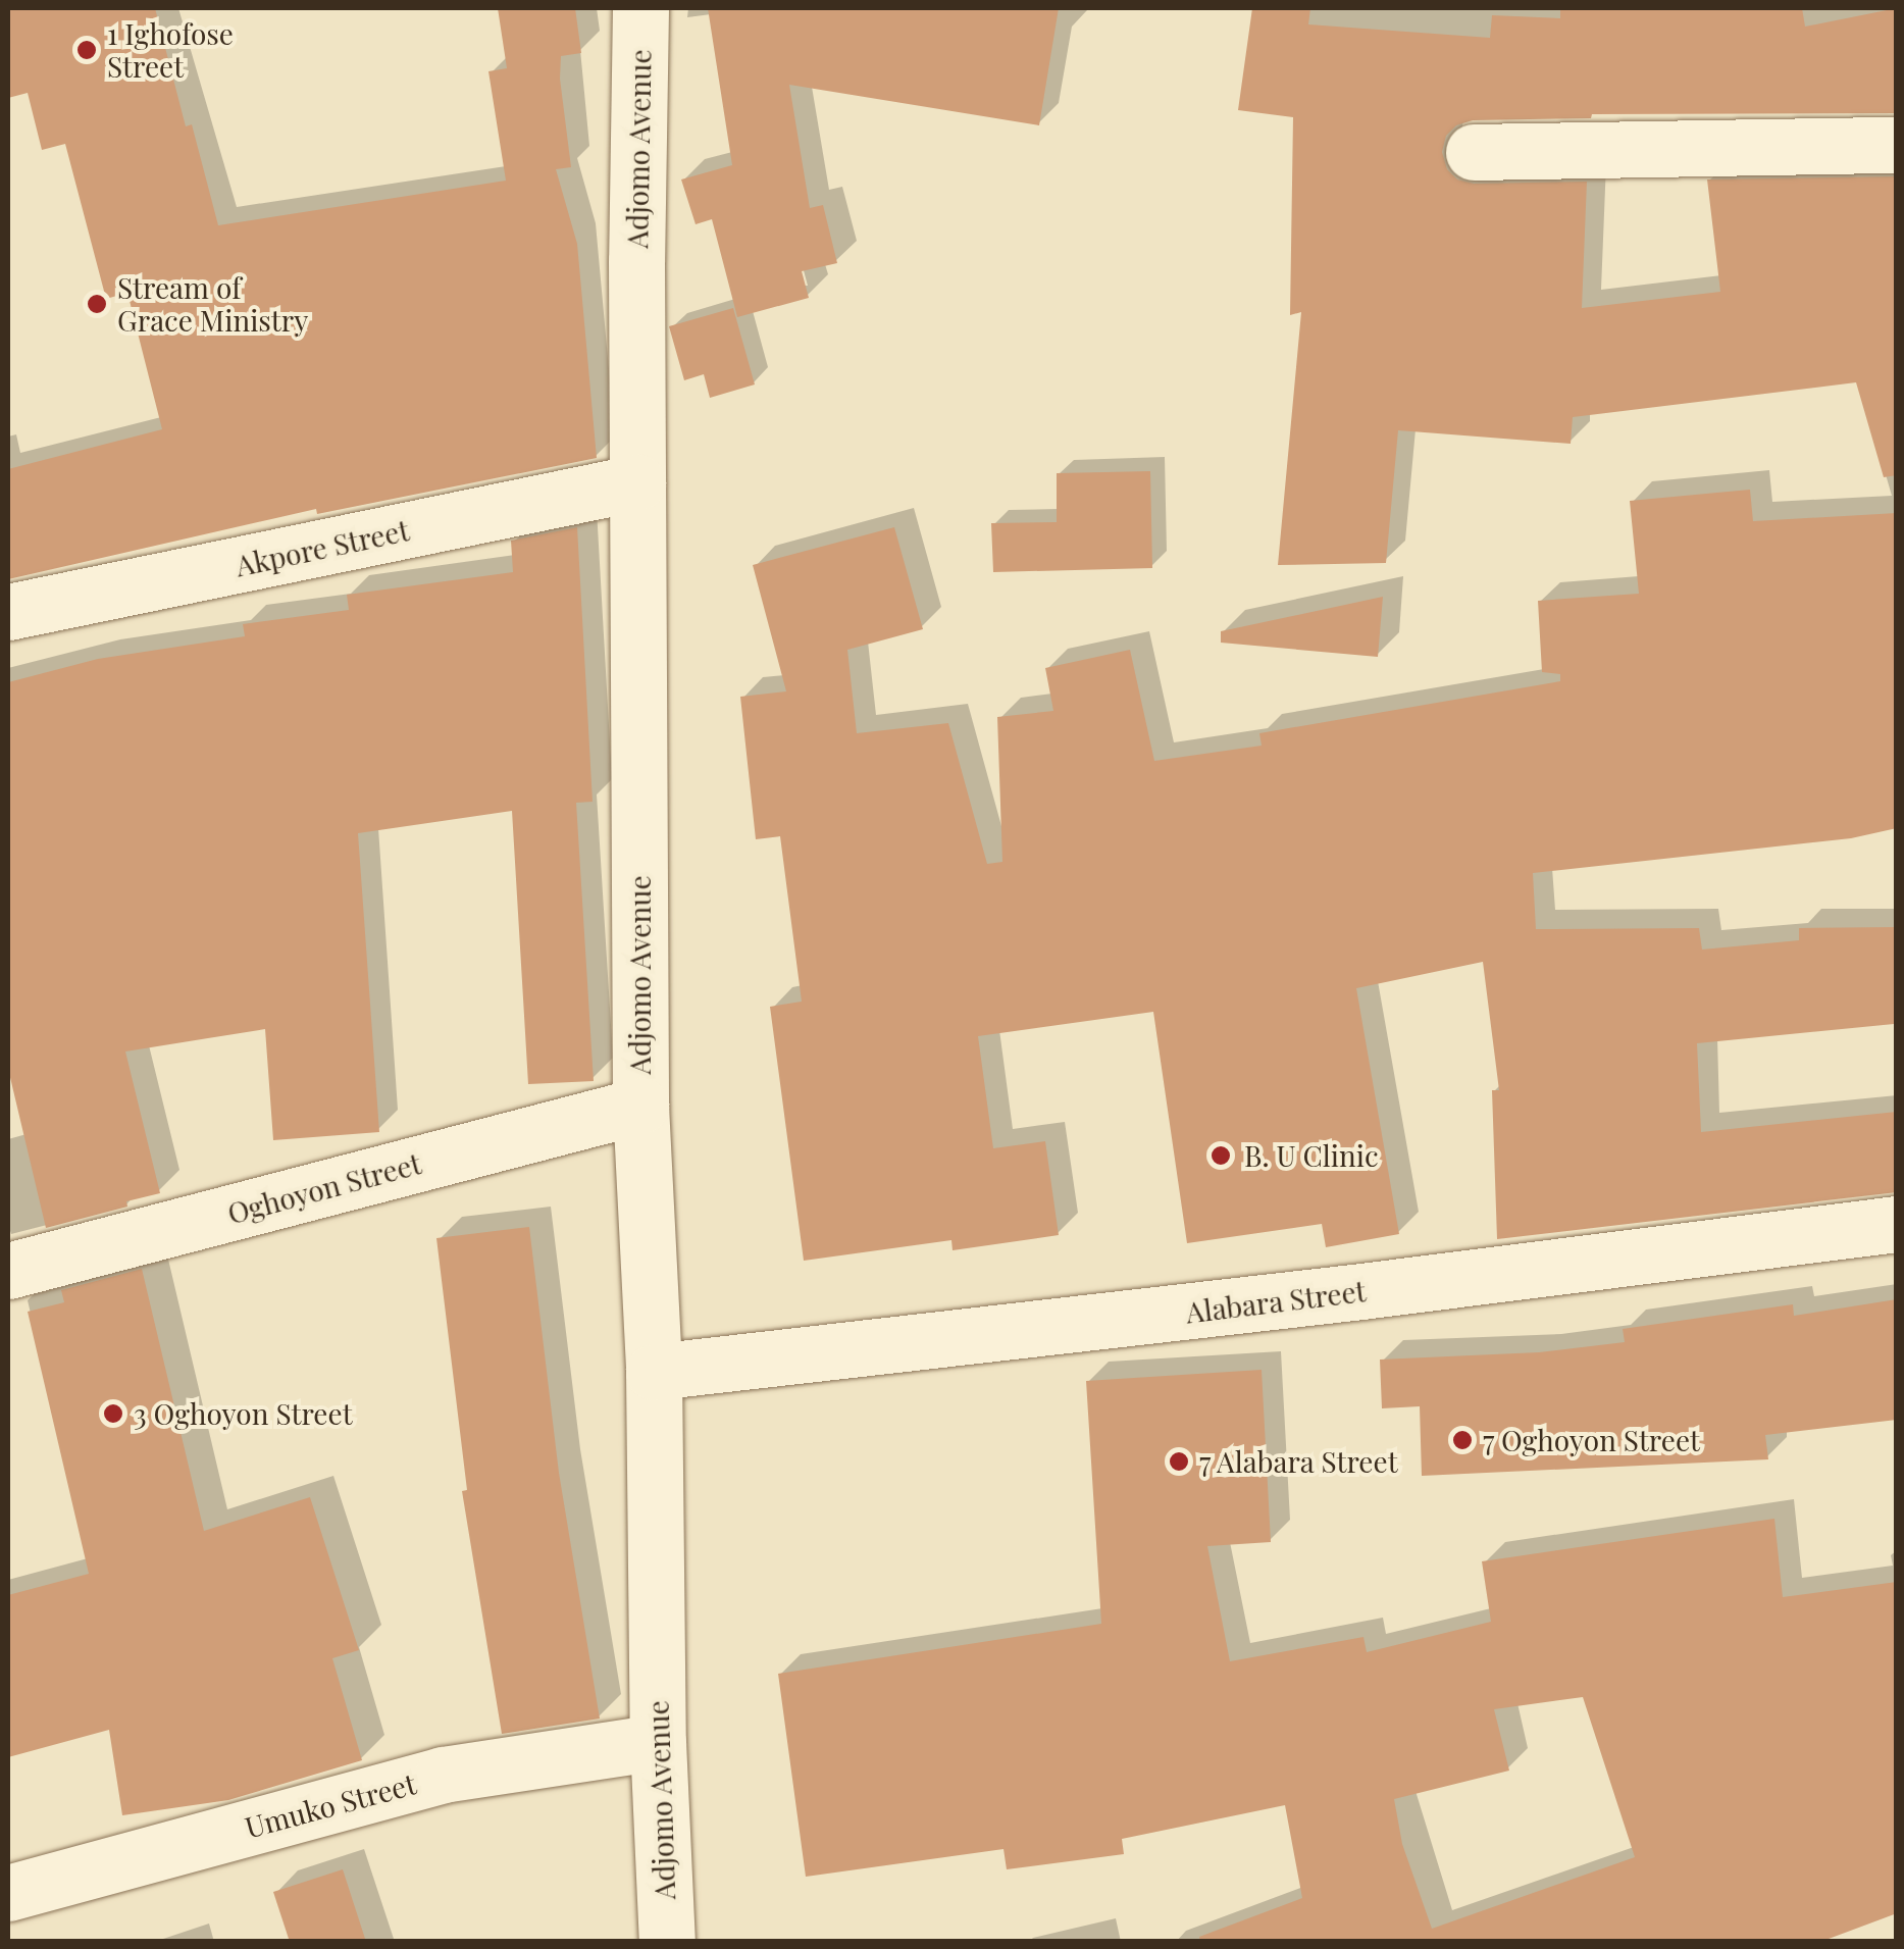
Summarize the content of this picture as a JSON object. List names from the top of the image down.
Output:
{
  "streets": {
    "street": [
      "Adjomo Avenue",
      "Akpore Street",
      "Oghoyon Street",
      "Alabara Street",
      "Umuko Street"
    ]
  },
  "crossings": [
    ["Adjomo Avenue", "Akpore Street"],
    ["Adjomo Avenue", "Oghoyon Street"],
    ["Adjomo Avenue", "Alabara Street"],
    ["Adjomo Avenue", "Umuko Street"]
  ],
  "places": [
    "1 Ighofose Street",
    "Stream of Grace Ministry",
    "B. U Clinic",
    "3 Oghoyon Street",
    "7 Oghoyon Street",
    "7 Alabara Street"
  ]
}
